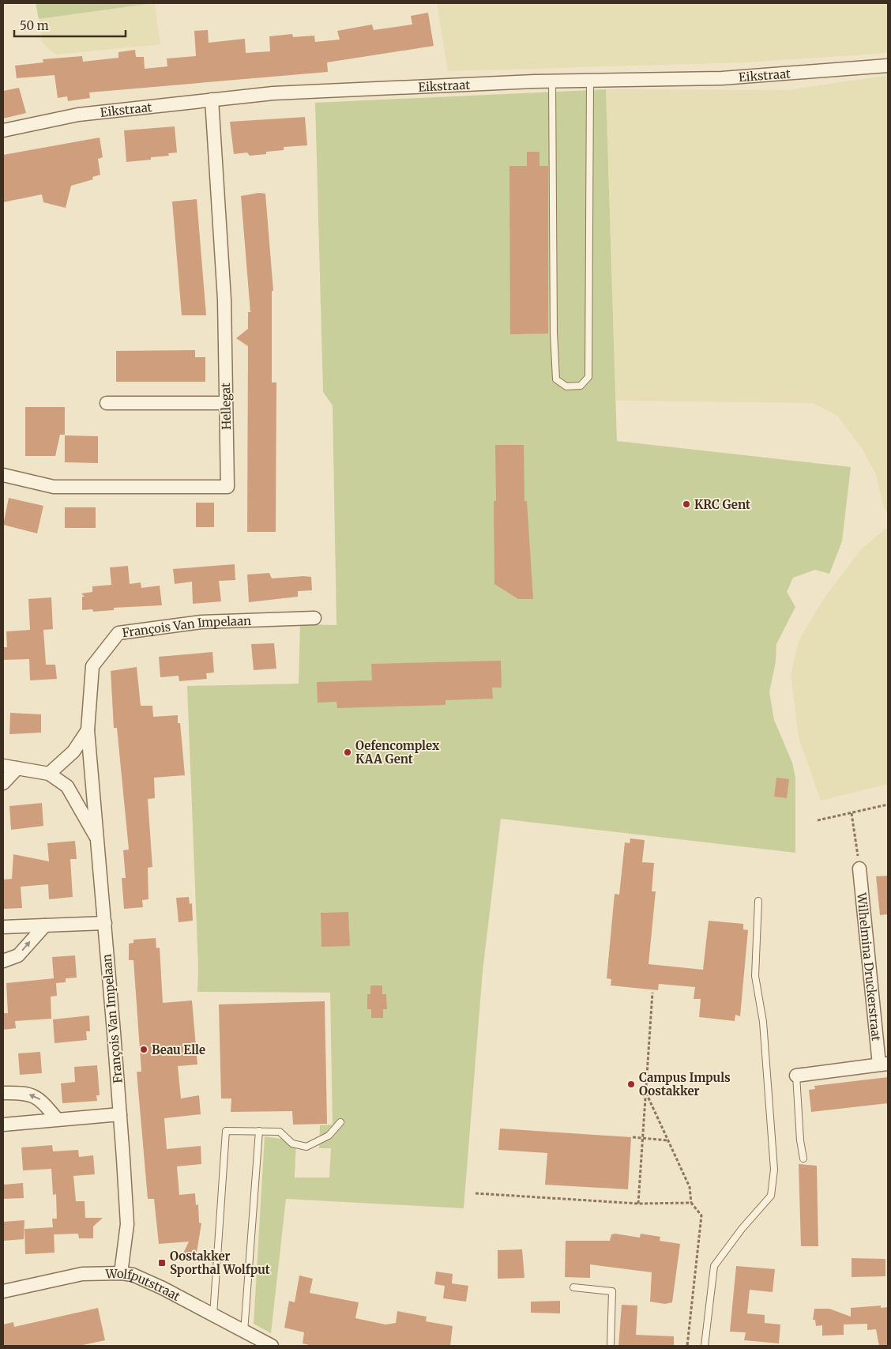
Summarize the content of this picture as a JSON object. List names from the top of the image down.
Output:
{
  "streets": {
    "street": [
      "Eikstraat",
      "Hellegat",
      "François Van Impelaan",
      "Wilhelmina Druckerstraat",
      "Wolfputstraat"
    ]
  },
  "crossings": [
    ["Eikstraat", "Hellegat"],
    ["François Van Impelaan", "Wolfputstraat"]
  ],
  "places": {
    "other": [
      "KRC Gent",
      "Oefencomplex KAA Gent",
      "Beau Elle",
      "Campus Impuls Oostakker"
    ],
    "transit": ["Oostakker Sporthal Wolfput"]
  },
  "scale_bar": "50 m"
}
